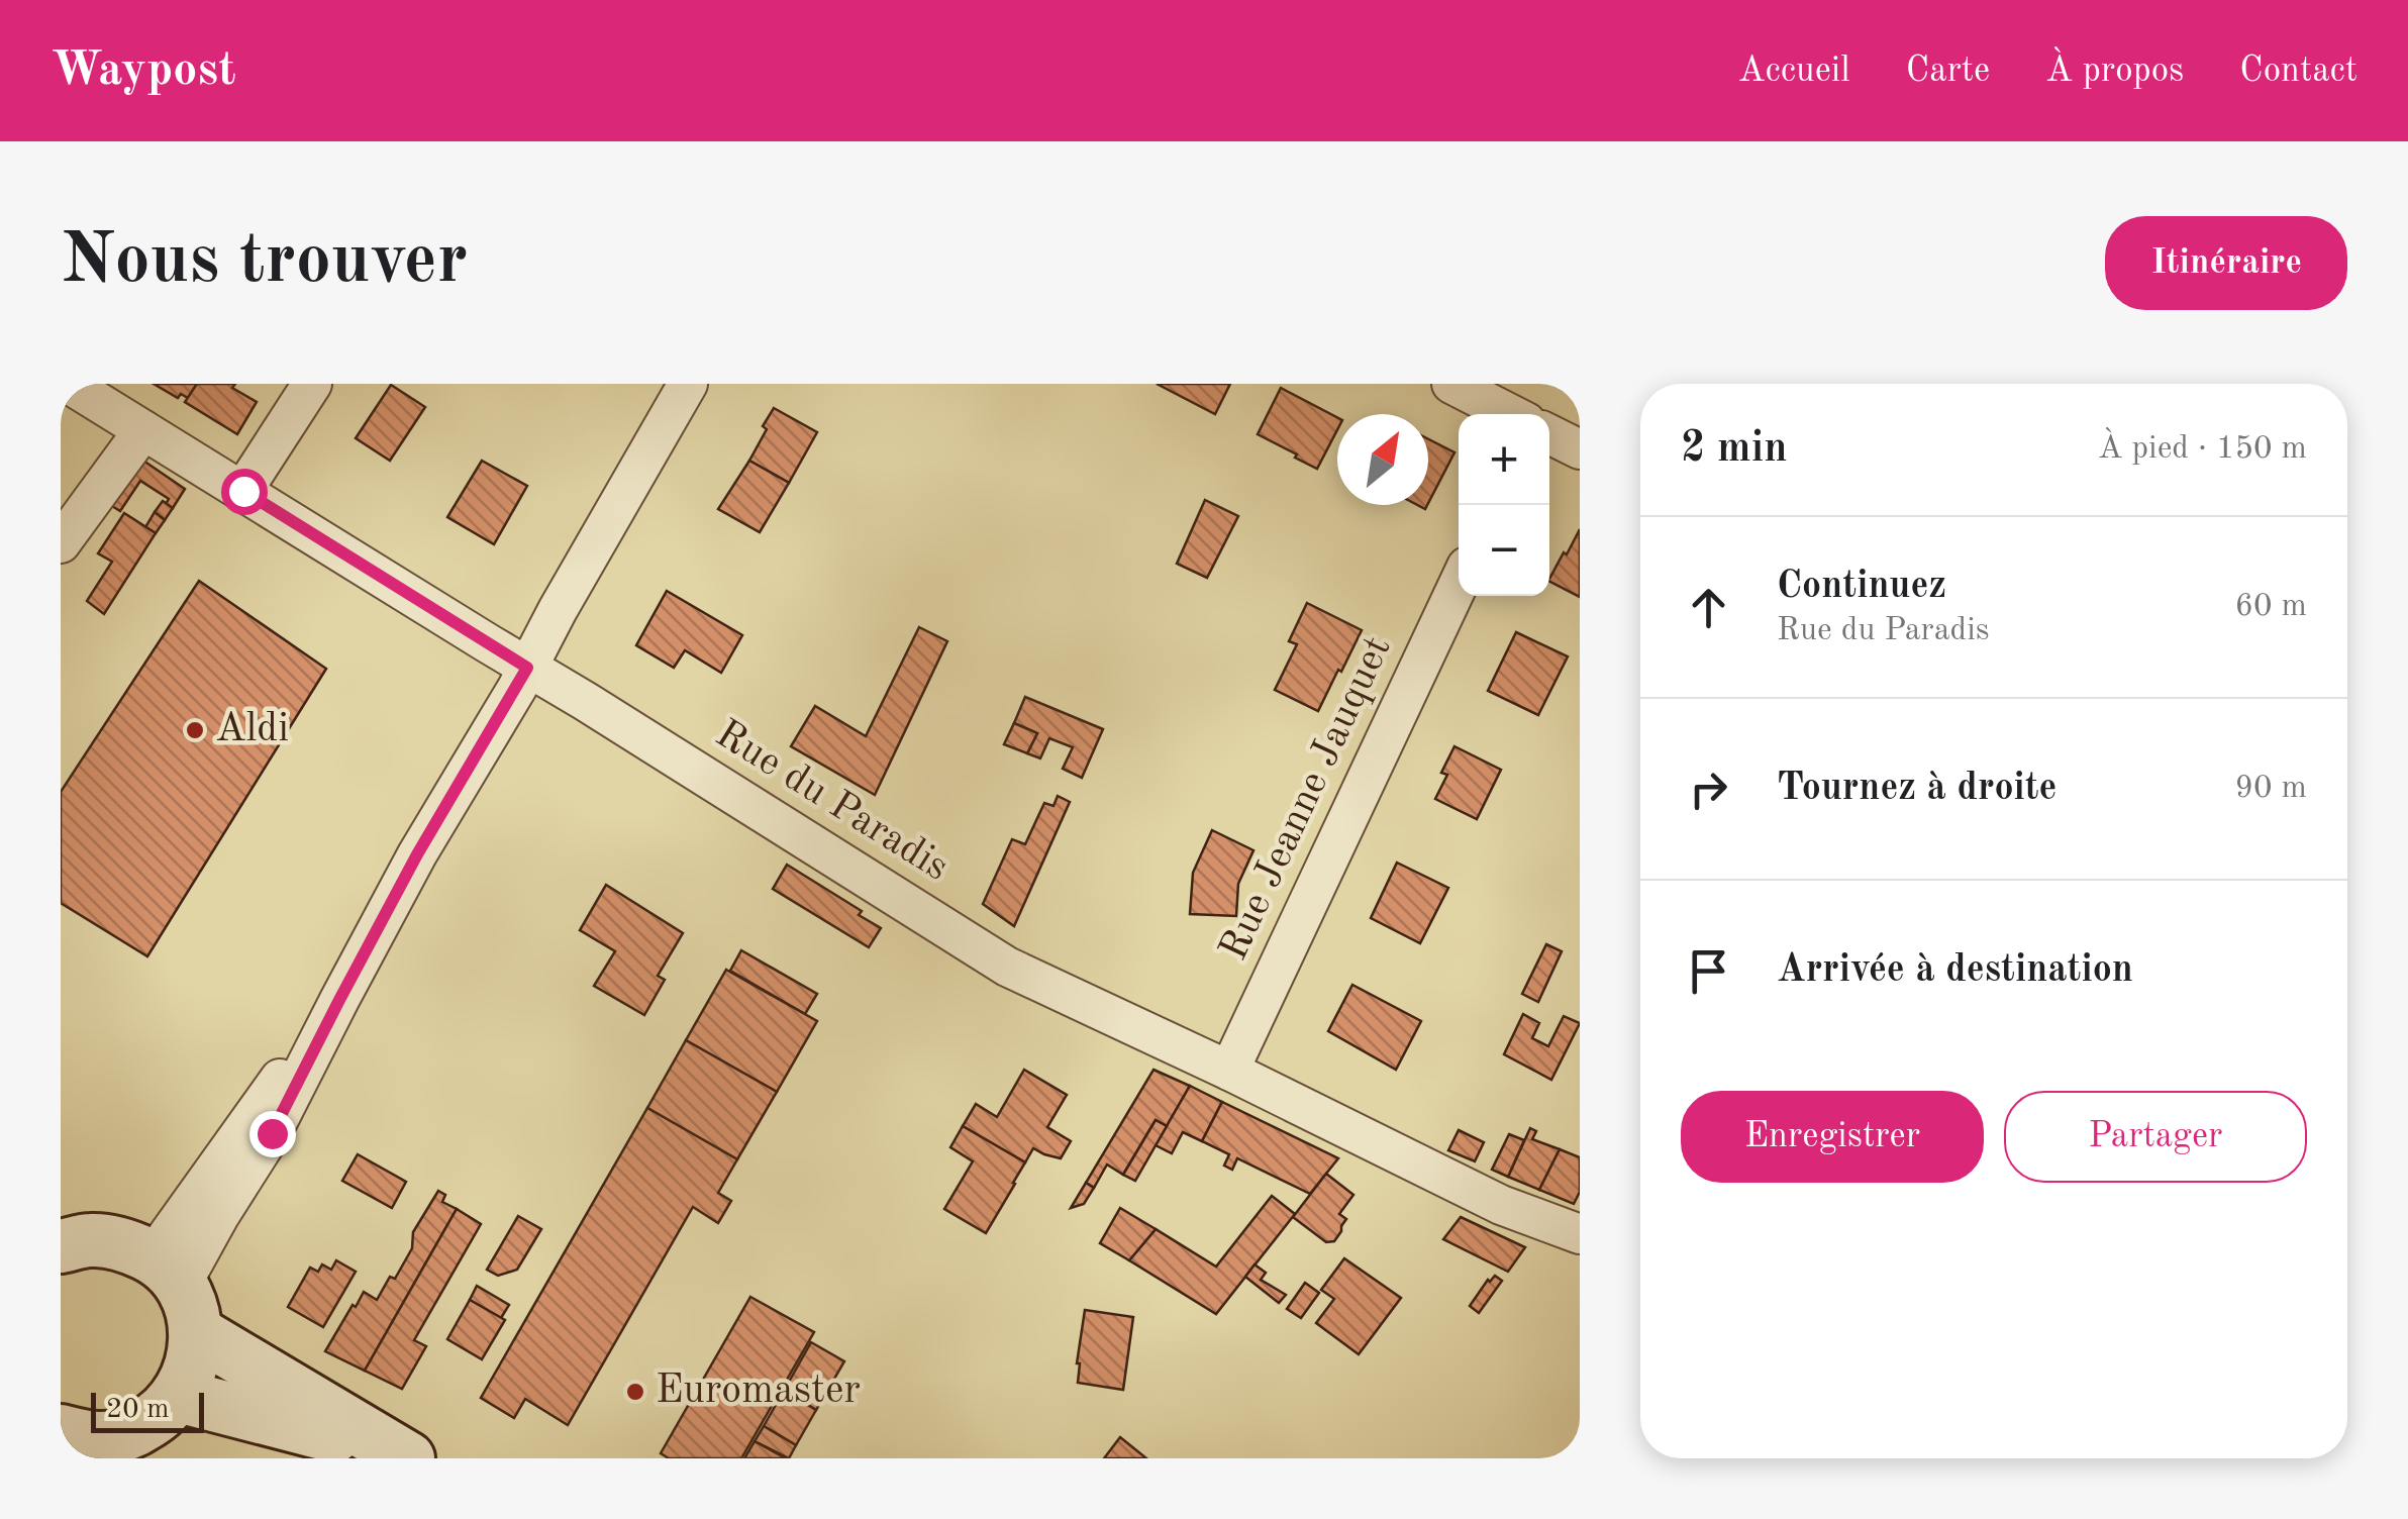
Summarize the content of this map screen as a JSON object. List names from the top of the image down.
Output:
{
  "streets": {
    "street": ["Rue Jeanne Jauquet", "Rue du Paradis"]
  },
  "crossings": [
    ["Rue Jeanne Jauquet", "Rue du Paradis"]
  ],
  "places": ["Aldi", "Euromaster"],
  "scale_bar": "20 m",
  "north": "top right",
  "page": {
    "header": "Waypost",
    "nav": [
      "Accueil",
      "Carte",
      "À propos",
      "Contact"
    ],
    "buttons": [
      "Itinéraire",
      ["Enregistrer", "Partager"]
    ],
    "title": "Nous trouver",
    "heading": ["2 min", "À pied · 150 m"],
    "map_buttons": ["+", "−"],
    "list": [
      ["Continuez", "Rue du Paradis", "60 m"],
      ["Tournez à droite", "90 m"],
      "Arrivée à destination"
    ],
    "scale": "20 m"
  }
}
